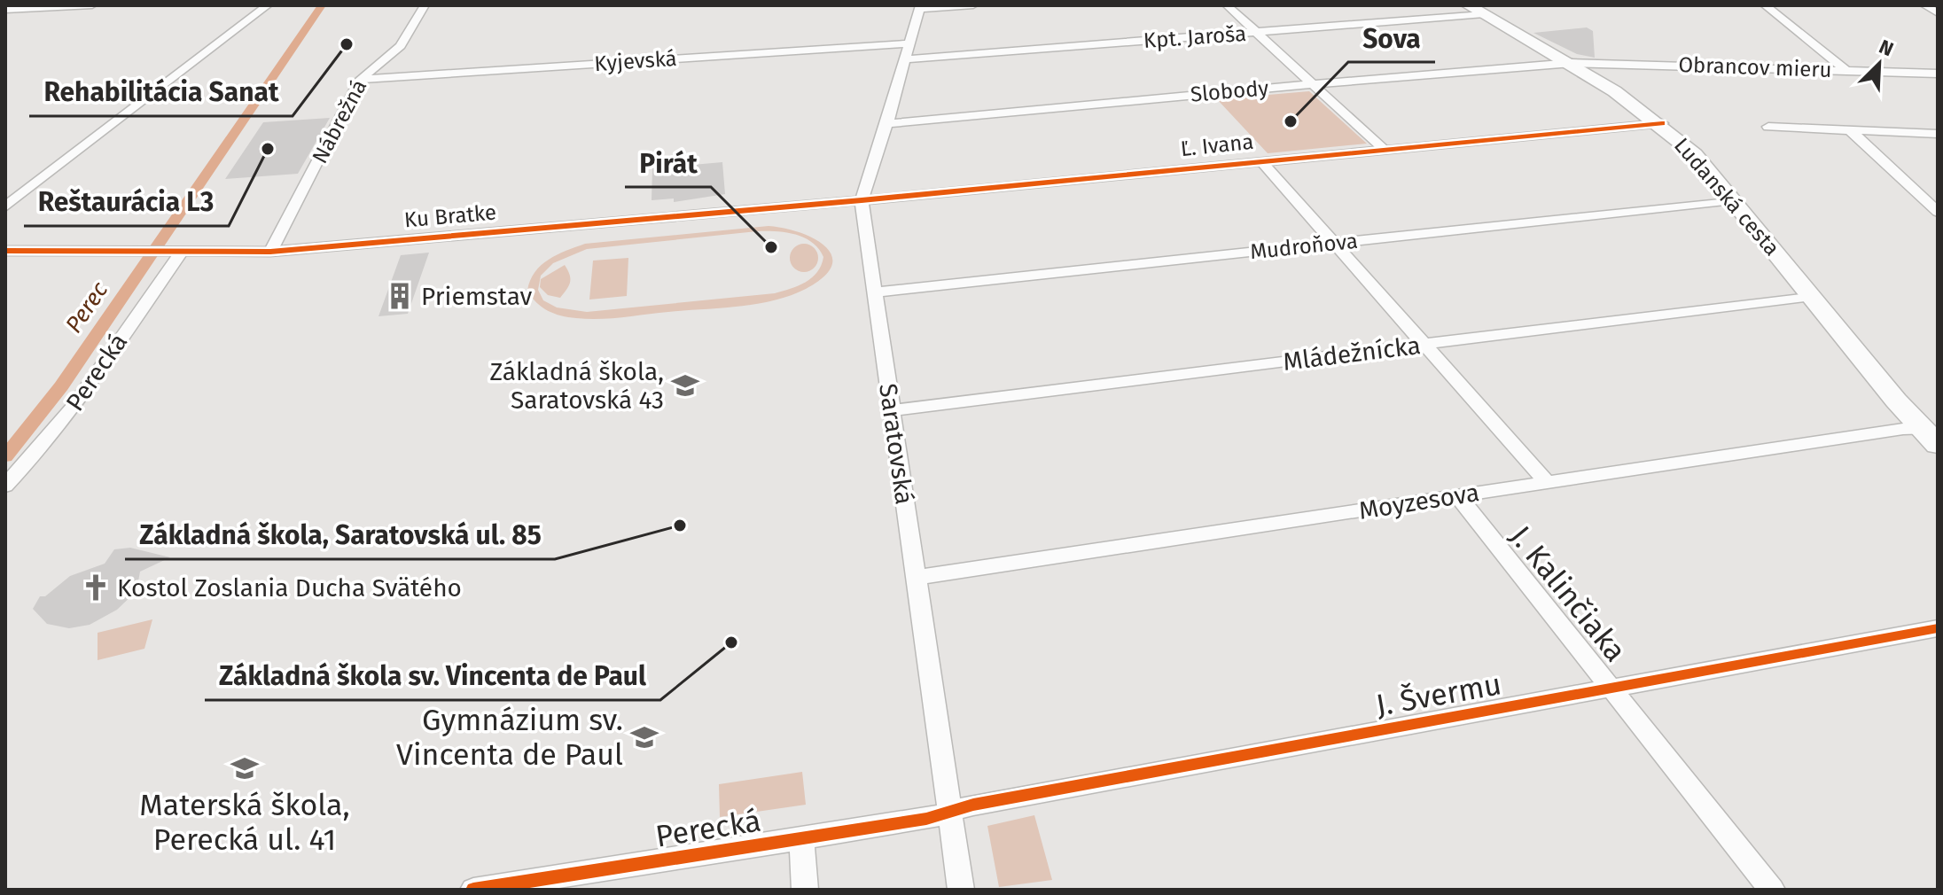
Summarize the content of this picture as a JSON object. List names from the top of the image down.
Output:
{
  "streets": {
    "street": [
      "Kpt. Jaroša",
      "Kyjevská",
      "Obrancov mieru",
      "Slobody",
      "Nábrežná",
      "Ľ. Ivana",
      "Ludanská cesta",
      "Ku Bratke",
      "Mudroňova",
      "Mládežnícka",
      "Perecká",
      "Saratovská",
      "Moyzesova",
      "J. Kalinčiaka",
      "J. Švermu"
    ]
  },
  "crossings": [
    ["Kpt. Jaroša", "Ludanská cesta"],
    ["Kpt. Jaroša", "Saratovská"],
    ["Kyjevská", "Nábrežná"],
    ["Kyjevská", "Saratovská"],
    ["Obrancov mieru", "Slobody"],
    ["Obrancov mieru", "Ludanská cesta"],
    ["Slobody", "Ludanská cesta"],
    ["Slobody", "Saratovská"],
    ["Nábrežná", "Ku Bratke"],
    ["Ľ. Ivana", "Ludanská cesta"],
    ["Ľ. Ivana", "Ku Bratke"],
    ["Ľ. Ivana", "Saratovská"],
    ["Ludanská cesta", "Mudroňova"],
    ["Ludanská cesta", "Mládežnícka"],
    ["Ludanská cesta", "Moyzesova"],
    ["Ku Bratke", "Perecká"],
    ["Ku Bratke", "Saratovská"],
    ["Mudroňova", "Saratovská"],
    ["Mládežnícka", "Saratovská"],
    ["Perecká", "Saratovská"],
    ["Perecká", "J. Švermu"],
    ["Saratovská", "Moyzesova"],
    ["Saratovská", "J. Švermu"],
    ["Moyzesova", "J. Kalinčiaka"],
    ["J. Kalinčiaka", "J. Švermu"]
  ],
  "water": ["Perec"],
  "places": {
    "other": [
      "Rehabilitácia Sanat",
      "Sova",
      "Reštaurácia L3",
      "Pirát",
      "Základná škola, Saratovská ul. 85",
      "Základná škola sv. Vincenta de Paul"
    ],
    "building": ["Priemstav"],
    "school or university": ["Základná škola, Saratovská 43", "Gymnázium sv. Vincenta de Paul", "Materská škola, Perecká ul. 41"],
    "church": ["Kostol Zoslania Ducha Svätého"]
  },
  "north": "top right"
}
